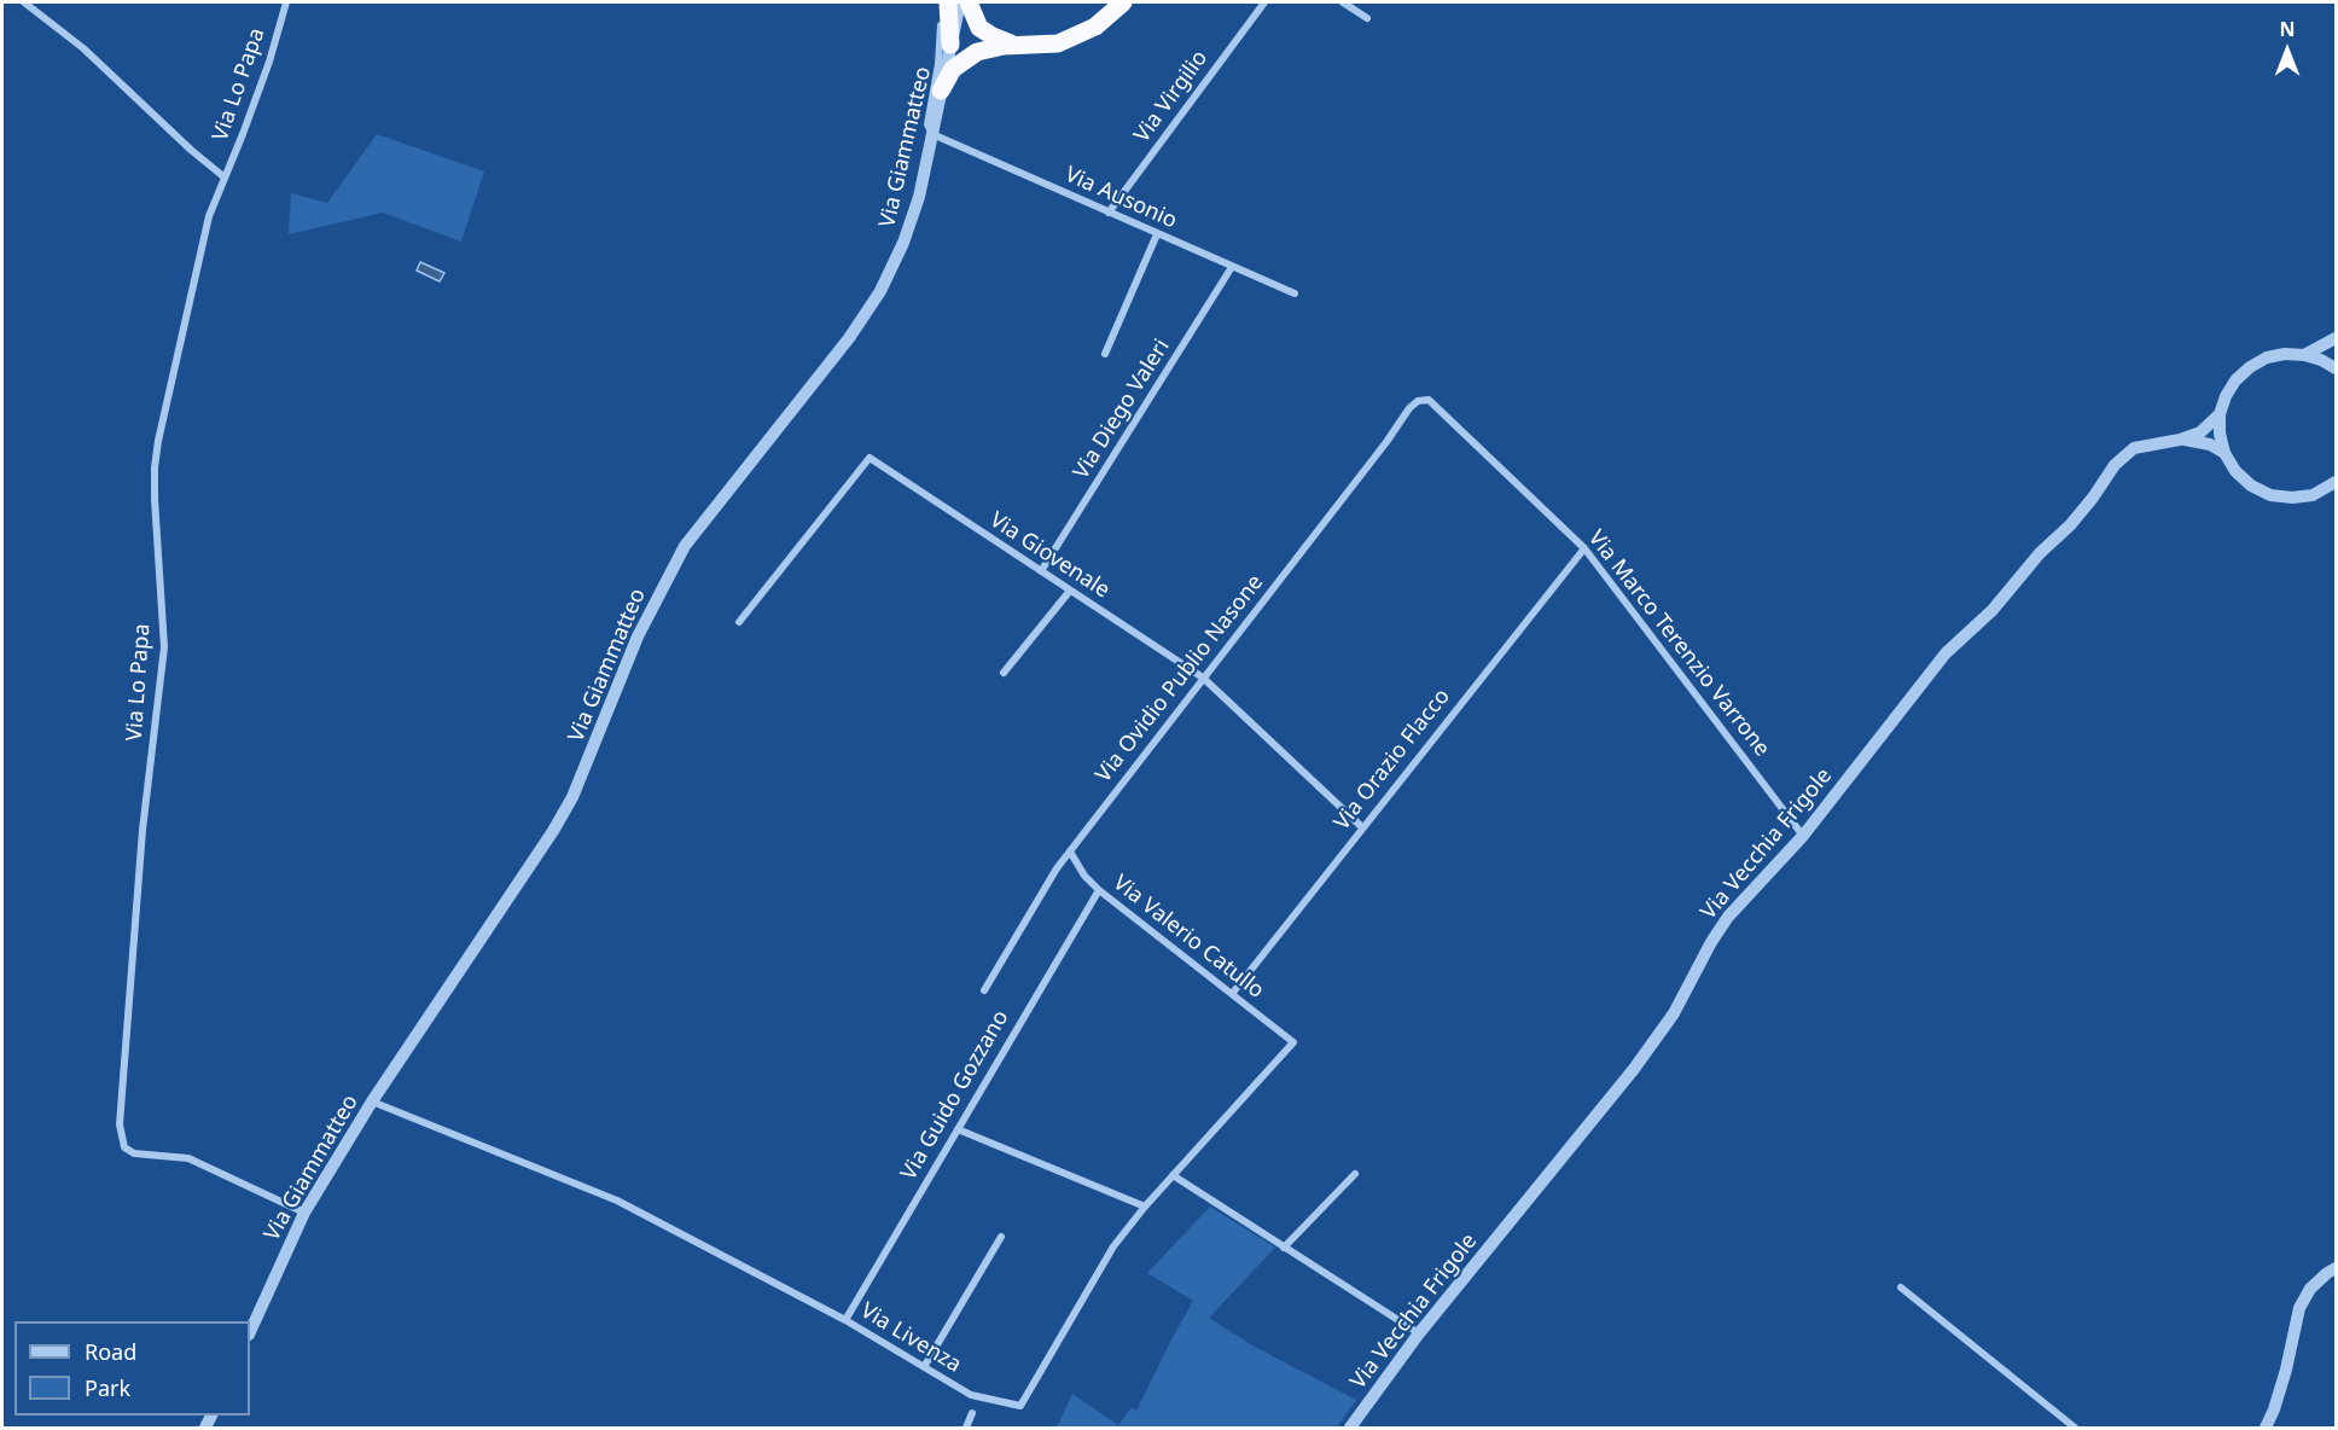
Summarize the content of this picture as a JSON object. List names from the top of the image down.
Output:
{
  "streets": {
    "street": [
      "Via Lo Papa",
      "Via Virgilio",
      "Via Giammatteo",
      "Via Ausonio",
      "Via Diego Valeri",
      "Via Giovenale",
      "Via Marco Terenzio Varrone",
      "Via Ovidio Publio Nasone",
      "Via Orazio Flacco",
      "Via Vecchia Frigole",
      "Via Valerio Catullo",
      "Via Guido Gozzano",
      "Via Livenza"
    ]
  },
  "crossings": [
    ["Via Lo Papa", "Via Giammatteo"],
    ["Via Virgilio", "Via Ausonio"],
    ["Via Giammatteo", "Via Ausonio"],
    ["Via Giammatteo", "Via Livenza"],
    ["Via Ausonio", "Via Diego Valeri"],
    ["Via Diego Valeri", "Via Giovenale"],
    ["Via Giovenale", "Via Ovidio Publio Nasone"],
    ["Via Giovenale", "Via Orazio Flacco"],
    ["Via Marco Terenzio Varrone", "Via Ovidio Publio Nasone"],
    ["Via Marco Terenzio Varrone", "Via Orazio Flacco"],
    ["Via Marco Terenzio Varrone", "Via Vecchia Frigole"],
    ["Via Ovidio Publio Nasone", "Via Valerio Catullo"],
    ["Via Orazio Flacco", "Via Valerio Catullo"],
    ["Via Valerio Catullo", "Via Guido Gozzano"],
    ["Via Valerio Catullo", "Via Livenza"],
    ["Via Guido Gozzano", "Via Livenza"]
  ],
  "legend": ["Road", "Park"],
  "north": "top"
}
